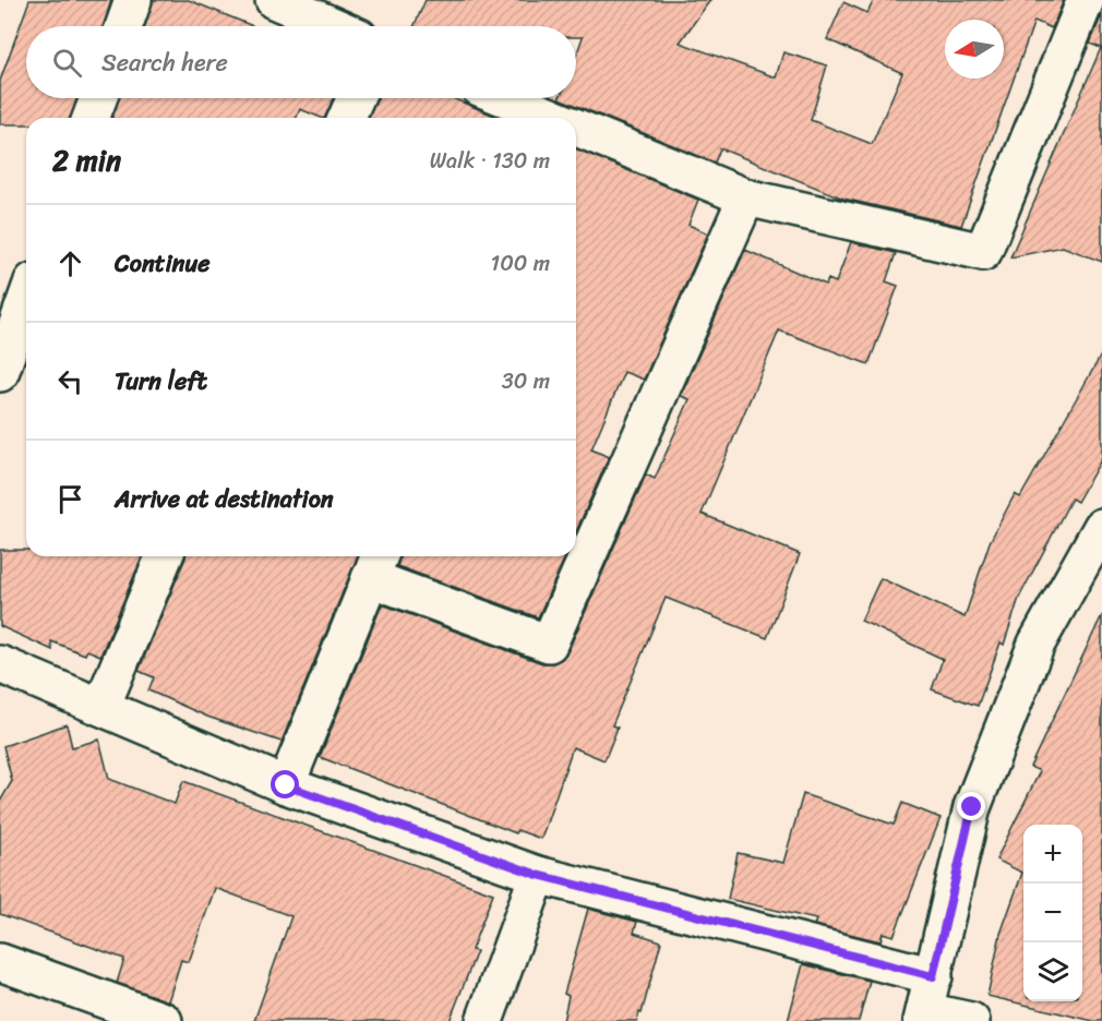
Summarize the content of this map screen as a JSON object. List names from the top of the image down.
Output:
{
  "north": "left",
  "page": {
    "search": "Search here",
    "heading": ["2 min", "Walk · 130 m"],
    "list": [
      ["Continue", "100 m"],
      ["Turn left", "30 m"],
      "Arrive at destination"
    ],
    "map_buttons": ["+", "−"]
  }
}
